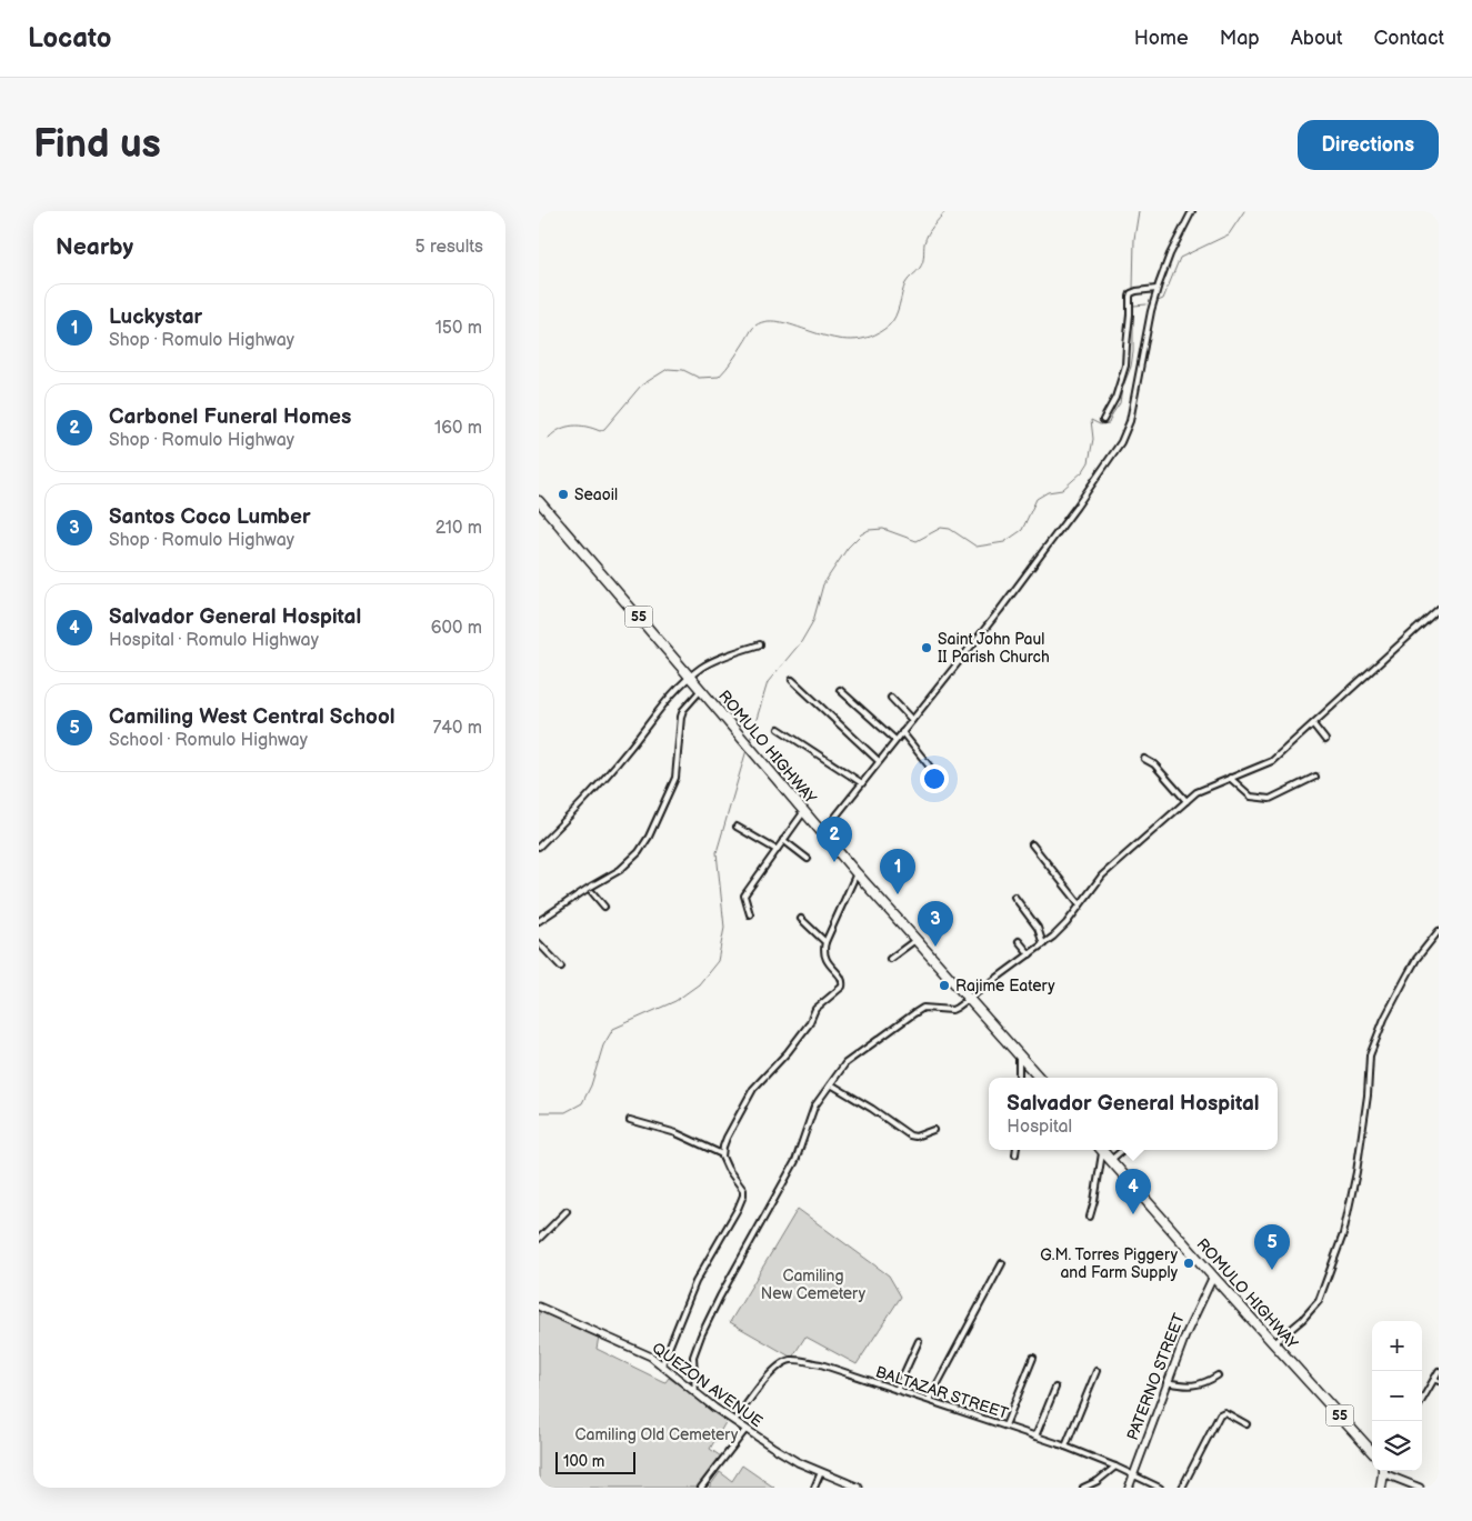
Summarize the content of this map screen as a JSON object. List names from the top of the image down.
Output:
{
  "streets": {
    "highway": ["55", "ROMULO HIGHWAY"],
    "street": ["PATERNO STREET", "QUEZON AVENUE", "BALTAZAR STREET"]
  },
  "crossings": [
    ["ROMULO HIGHWAY", "PATERNO STREET"],
    ["PATERNO STREET", "BALTAZAR STREET"],
    ["QUEZON AVENUE", "BALTAZAR STREET"]
  ],
  "parks": ["Camiling New Cemetery", "Camiling Old Cemetery"],
  "places": [
    "Seaoil",
    "Saint John Paul II Parish Church",
    "Rajime Eatery",
    "G.M. Torres Piggery and Farm Supply"
  ],
  "scale_bar": "100 m",
  "page": {
    "header": "Locato",
    "nav": [
      "Home",
      "Map",
      "About",
      "Contact"
    ],
    "buttons": "Directions",
    "title": "Find us",
    "heading": ["Nearby", "5 results"],
    "list": [
      {
        "mark": "1",
        "name": "Luckystar",
        "note": "Shop · Romulo Highway",
        "value": "150 m"
      },
      {
        "mark": "2",
        "name": "Carbonel Funeral Homes",
        "note": "Shop · Romulo Highway",
        "value": "160 m"
      },
      {
        "mark": "3",
        "name": "Santos Coco Lumber",
        "note": "Shop · Romulo Highway",
        "value": "210 m"
      },
      {
        "mark": "4",
        "name": "Salvador General Hospital",
        "note": "Hospital · Romulo Highway",
        "value": "600 m"
      },
      {
        "mark": "5",
        "name": "Camiling West Central School",
        "note": "School · Romulo Highway",
        "value": "740 m"
      }
    ],
    "pins": [
      "2",
      "1",
      "3",
      "4",
      "5"
    ],
    "popup": ["Salvador General Hospital", "Hospital"],
    "map_buttons": ["+", "−"],
    "scale": "100 m"
  }
}
